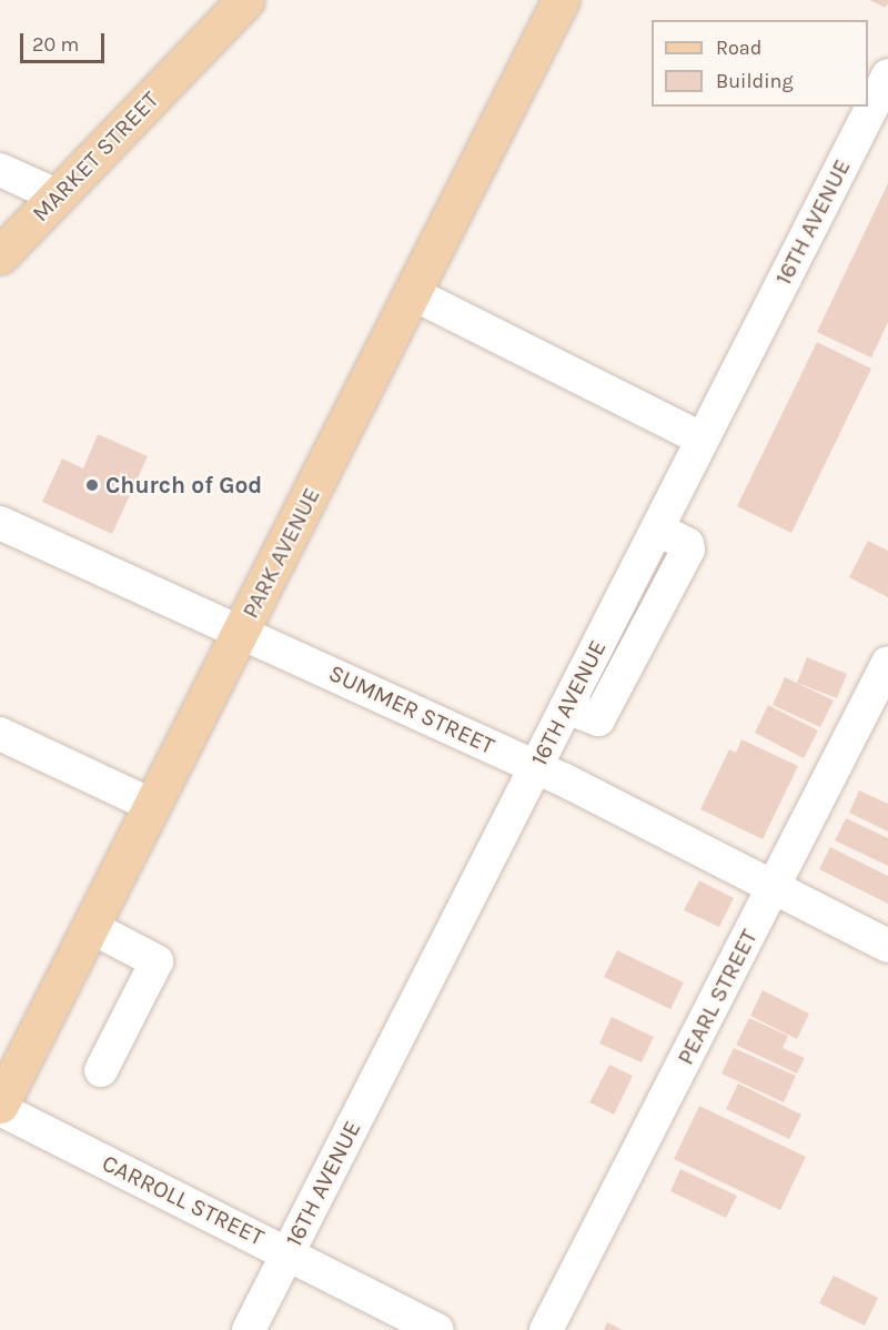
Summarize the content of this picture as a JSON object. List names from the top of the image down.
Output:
{
  "streets": {
    "main road": ["MARKET STREET", "PARK AVENUE"],
    "street": [
      "16TH AVENUE",
      "SUMMER STREET",
      "PEARL STREET",
      "CARROLL STREET"
    ]
  },
  "crossings": [
    ["16TH AVENUE", "SUMMER STREET"],
    ["16TH AVENUE", "CARROLL STREET"],
    ["PARK AVENUE", "SUMMER STREET"],
    ["PARK AVENUE", "CARROLL STREET"],
    ["SUMMER STREET", "PEARL STREET"]
  ],
  "places": ["Church of God"],
  "legend": ["Road", "Building"],
  "scale_bar": "20 m"
}
